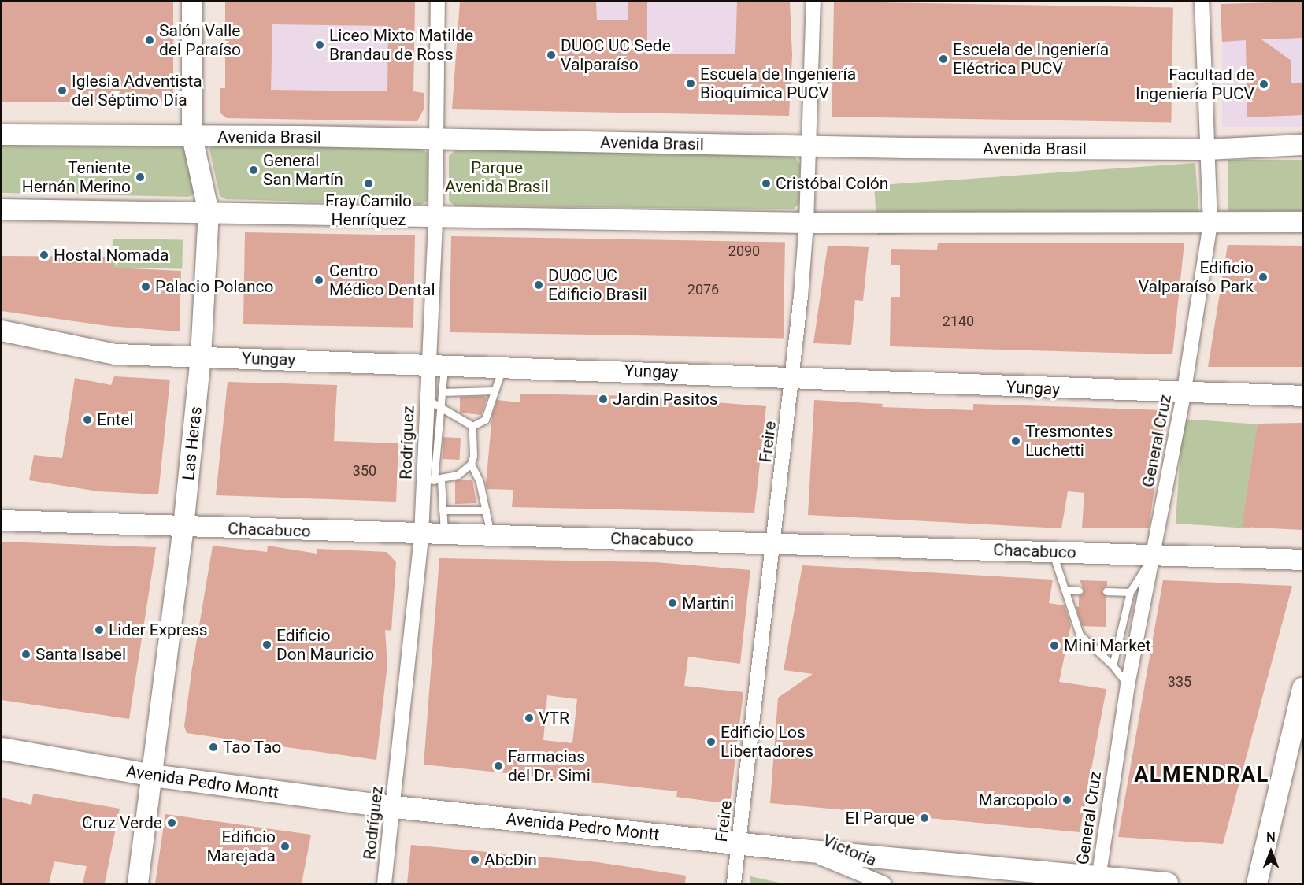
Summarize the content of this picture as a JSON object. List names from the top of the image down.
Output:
{
  "streets": {
    "main road": ["Avenida Pedro Montt"],
    "street": [
      "Avenida Brasil",
      "Yungay",
      "General Cruz",
      "Freire",
      "Rodríguez",
      "Las Heras",
      "Chacabuco",
      "Victoria"
    ]
  },
  "crossings": [
    ["Avenida Brasil", "General Cruz"],
    ["Avenida Brasil", "Freire"],
    ["Avenida Brasil", "Rodríguez"],
    ["Avenida Brasil", "Las Heras"],
    ["Yungay", "General Cruz"],
    ["Yungay", "Freire"],
    ["Yungay", "Rodríguez"],
    ["Yungay", "Las Heras"],
    ["General Cruz", "Chacabuco"],
    ["General Cruz", "Avenida Pedro Montt"],
    ["Freire", "Chacabuco"],
    ["Freire", "Avenida Pedro Montt"],
    ["Rodríguez", "Chacabuco"],
    ["Rodríguez", "Avenida Pedro Montt"],
    ["Las Heras", "Chacabuco"],
    ["Las Heras", "Avenida Pedro Montt"],
    ["Avenida Pedro Montt", "Victoria"]
  ],
  "districts": ["ALMENDRAL"],
  "parks": ["Parque Avenida Brasil"],
  "places": [
    "Salón Valle del Paraíso",
    "Liceo Mixto Matilde Brandau de Ross",
    "DUOC UC Sede Valparaíso",
    "Escuela de Ingeniería Eléctrica PUCV",
    "Escuela de Ingeniería Bioquímica PUCV",
    "Facultad de Ingeniería PUCV",
    "Iglesia Adventista del Séptimo Día",
    "General San Martín",
    "Teniente Hernán Merino",
    "Fray Camilo Henríquez",
    "Cristóbal Colón",
    "Hostal Nomada",
    "Edificio Valparaíso Park",
    "Centro Médico Dental",
    "DUOC UC Edificio Brasil",
    "Palacio Polanco",
    "Jardin Pasitos",
    "Entel",
    "Tresmontes Luchetti",
    "Martini",
    "Lider Express",
    "Edificio Don Mauricio",
    "Mini Market",
    "Santa Isabel",
    "VTR",
    "Edificio Los Libertadores",
    "Tao Tao",
    "Farmacias del Dr. Simi",
    "Marcopolo",
    "El Parque",
    "Cruz Verde",
    "Edificio Marejada",
    "AbcDin"
  ],
  "house_numbers": [
    "2090",
    "2076",
    "2140",
    "350",
    "335"
  ],
  "north": "top"
}
